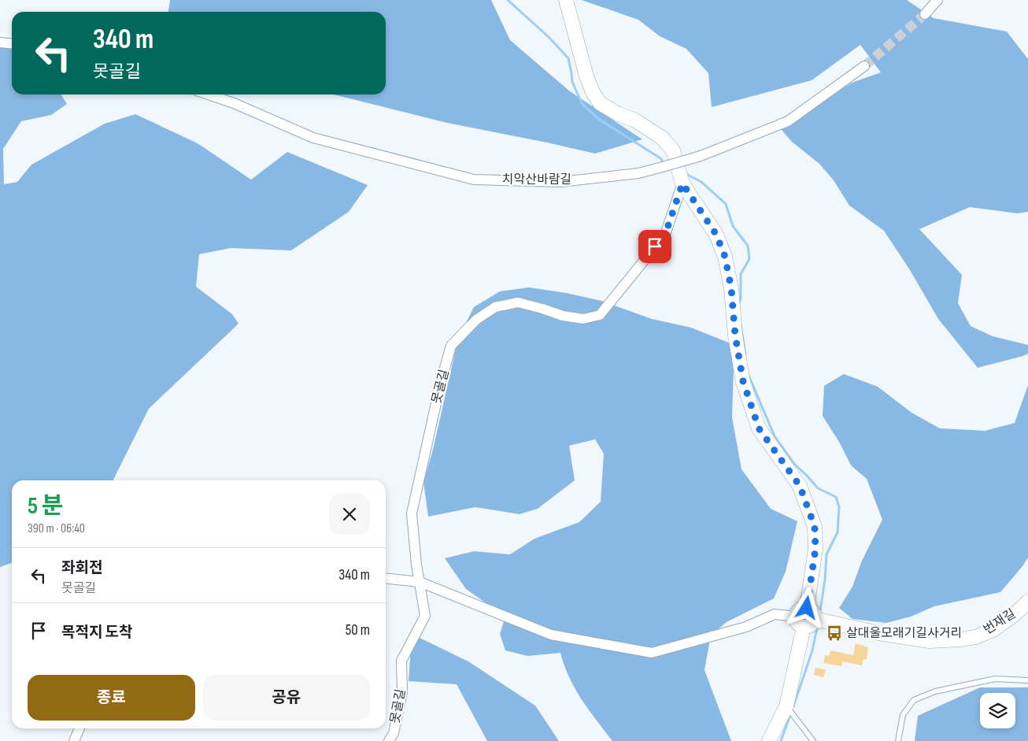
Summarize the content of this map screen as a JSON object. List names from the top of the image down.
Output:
{
  "streets": {
    "street": ["치악산바람길", "못골길", "번재길"]
  },
  "places": {
    "bus stop": ["살대울모래기길사거리"]
  },
  "page": {
    "turn": ["340 m", "못골길"],
    "heading": ["5 분", "390 m · 06:40"],
    "list": [
      {
        "name": "좌회전",
        "note": "못골길",
        "value": "340 m"
      },
      {
        "name": "목적지 도착",
        "value": "50 m"
      }
    ],
    "buttons": ["종료", "공유"]
  }
}
